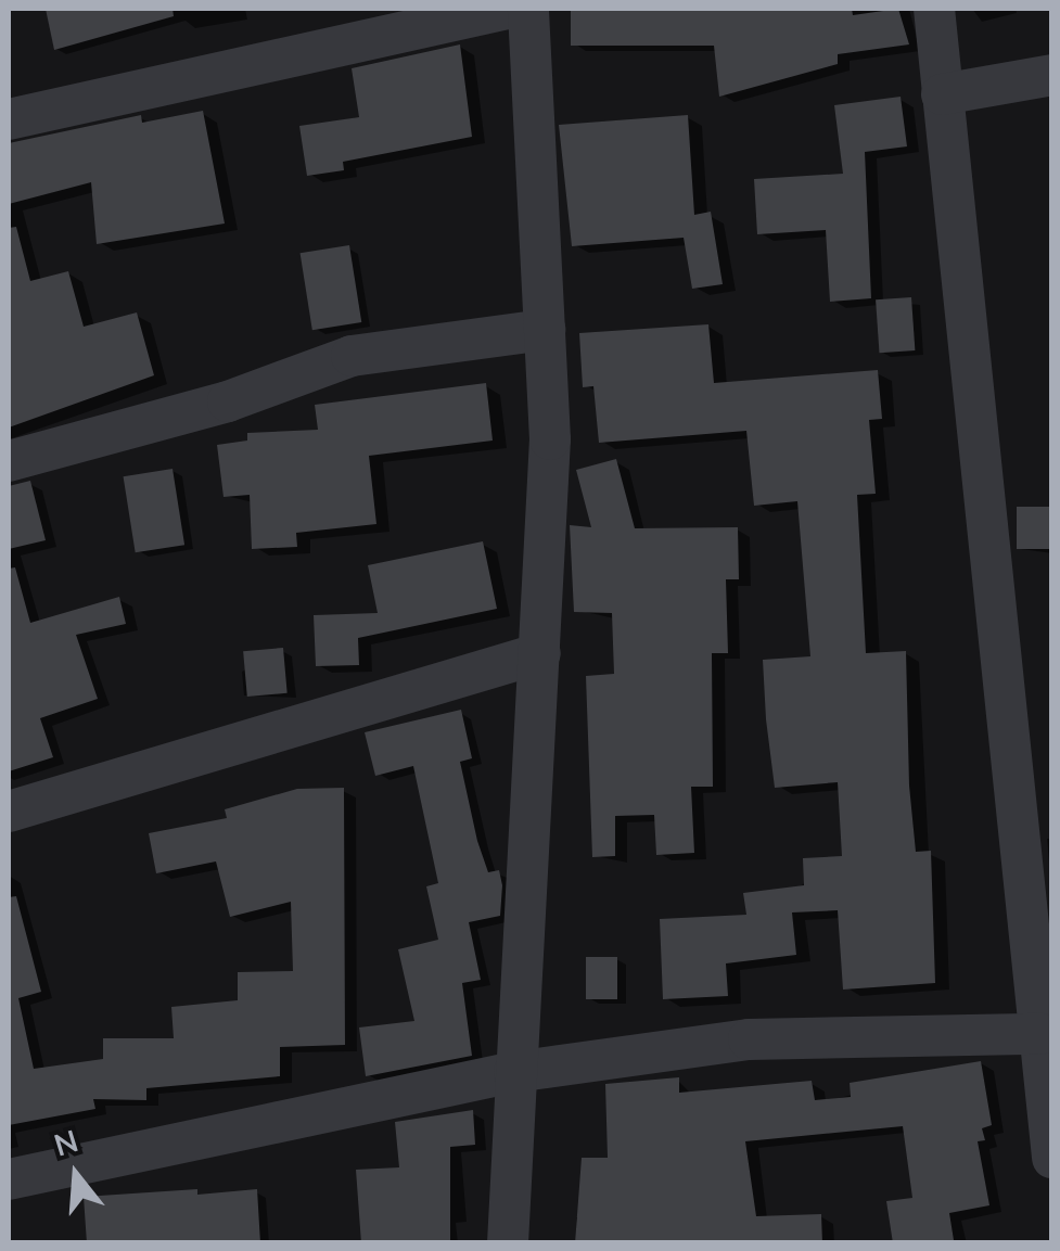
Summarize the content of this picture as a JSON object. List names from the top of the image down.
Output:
{
  "north": "top"
}
